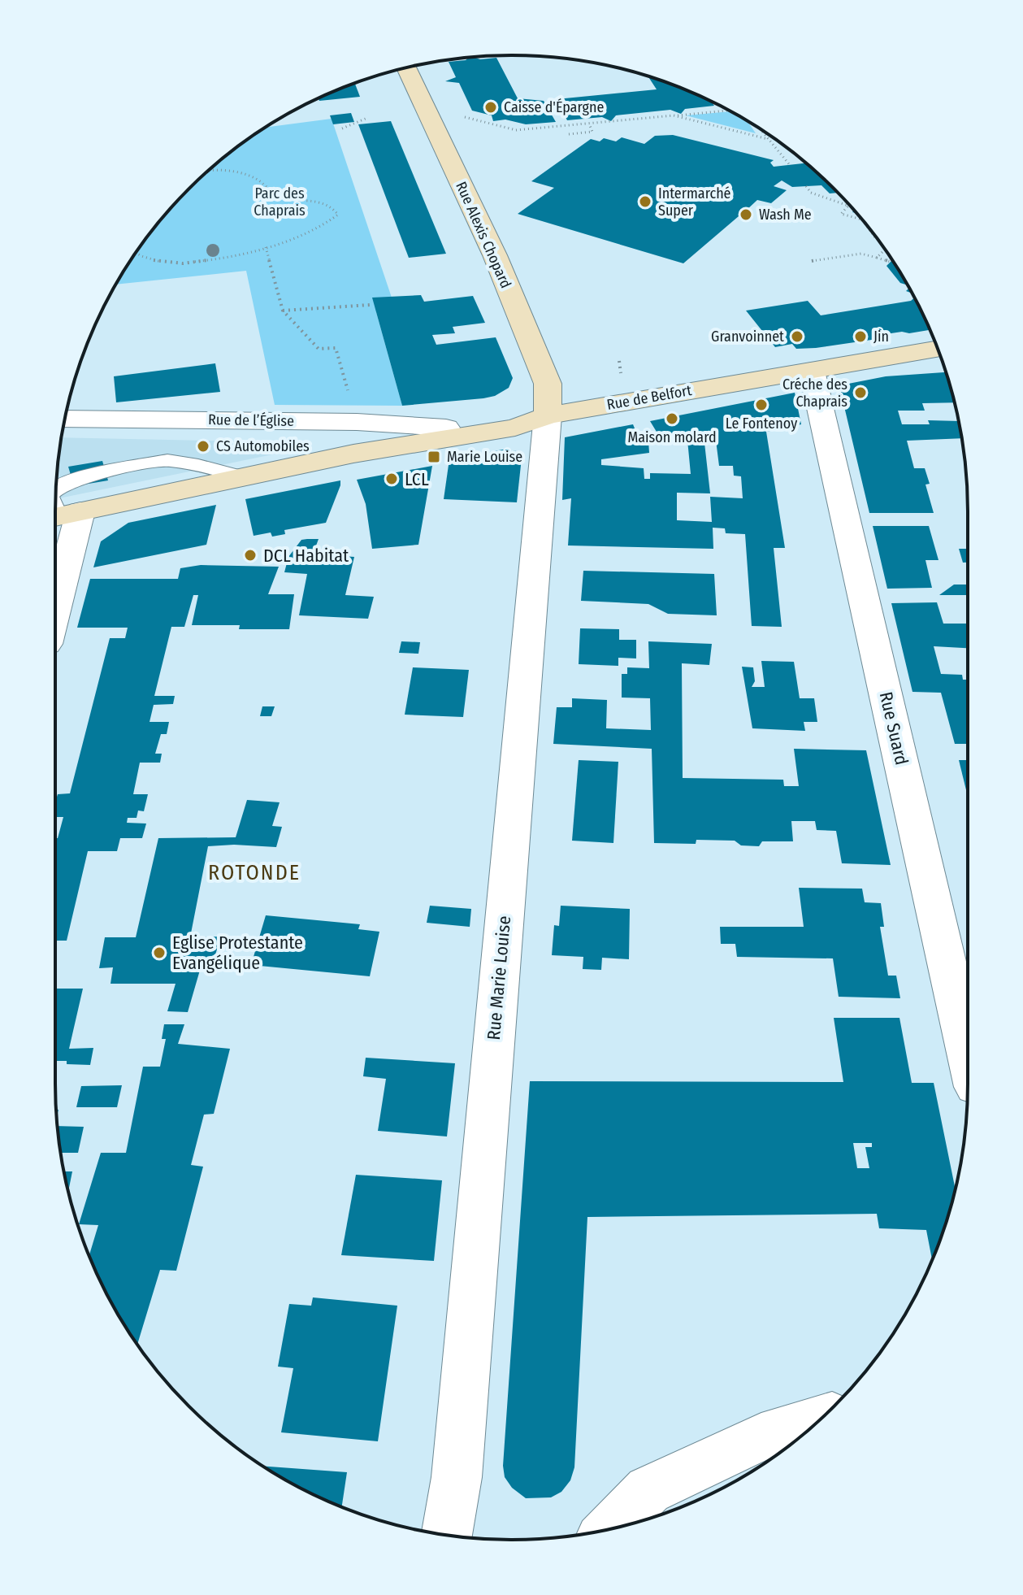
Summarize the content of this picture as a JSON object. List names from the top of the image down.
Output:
{
  "streets": {
    "main road": ["Rue Alexis Chopard", "Rue de Belfort"],
    "street": ["Rue de l’Église", "Rue Suard", "Rue Marie Louise"]
  },
  "crossings": [
    ["Rue Alexis Chopard", "Rue de Belfort"],
    ["Rue Alexis Chopard", "Rue Marie Louise"],
    ["Rue de Belfort", "Rue de l’Église"],
    ["Rue de Belfort", "Rue Suard"],
    ["Rue de Belfort", "Rue Marie Louise"]
  ],
  "districts": ["ROTONDE"],
  "parks": ["Parc des Chaprais"],
  "places": {
    "other": [
      "Caisse d'Épargne",
      "Intermarché Super",
      "Wash Me",
      "Granvoinnet",
      "Jin",
      "Créche des Chaprais",
      "Le Fontenoy",
      "Maison molard",
      "CS Automobiles",
      "LCL",
      "DCL Habitat",
      "Eglise Protestante Evangélique"
    ],
    "transit": ["Marie Louise"]
  }
}
